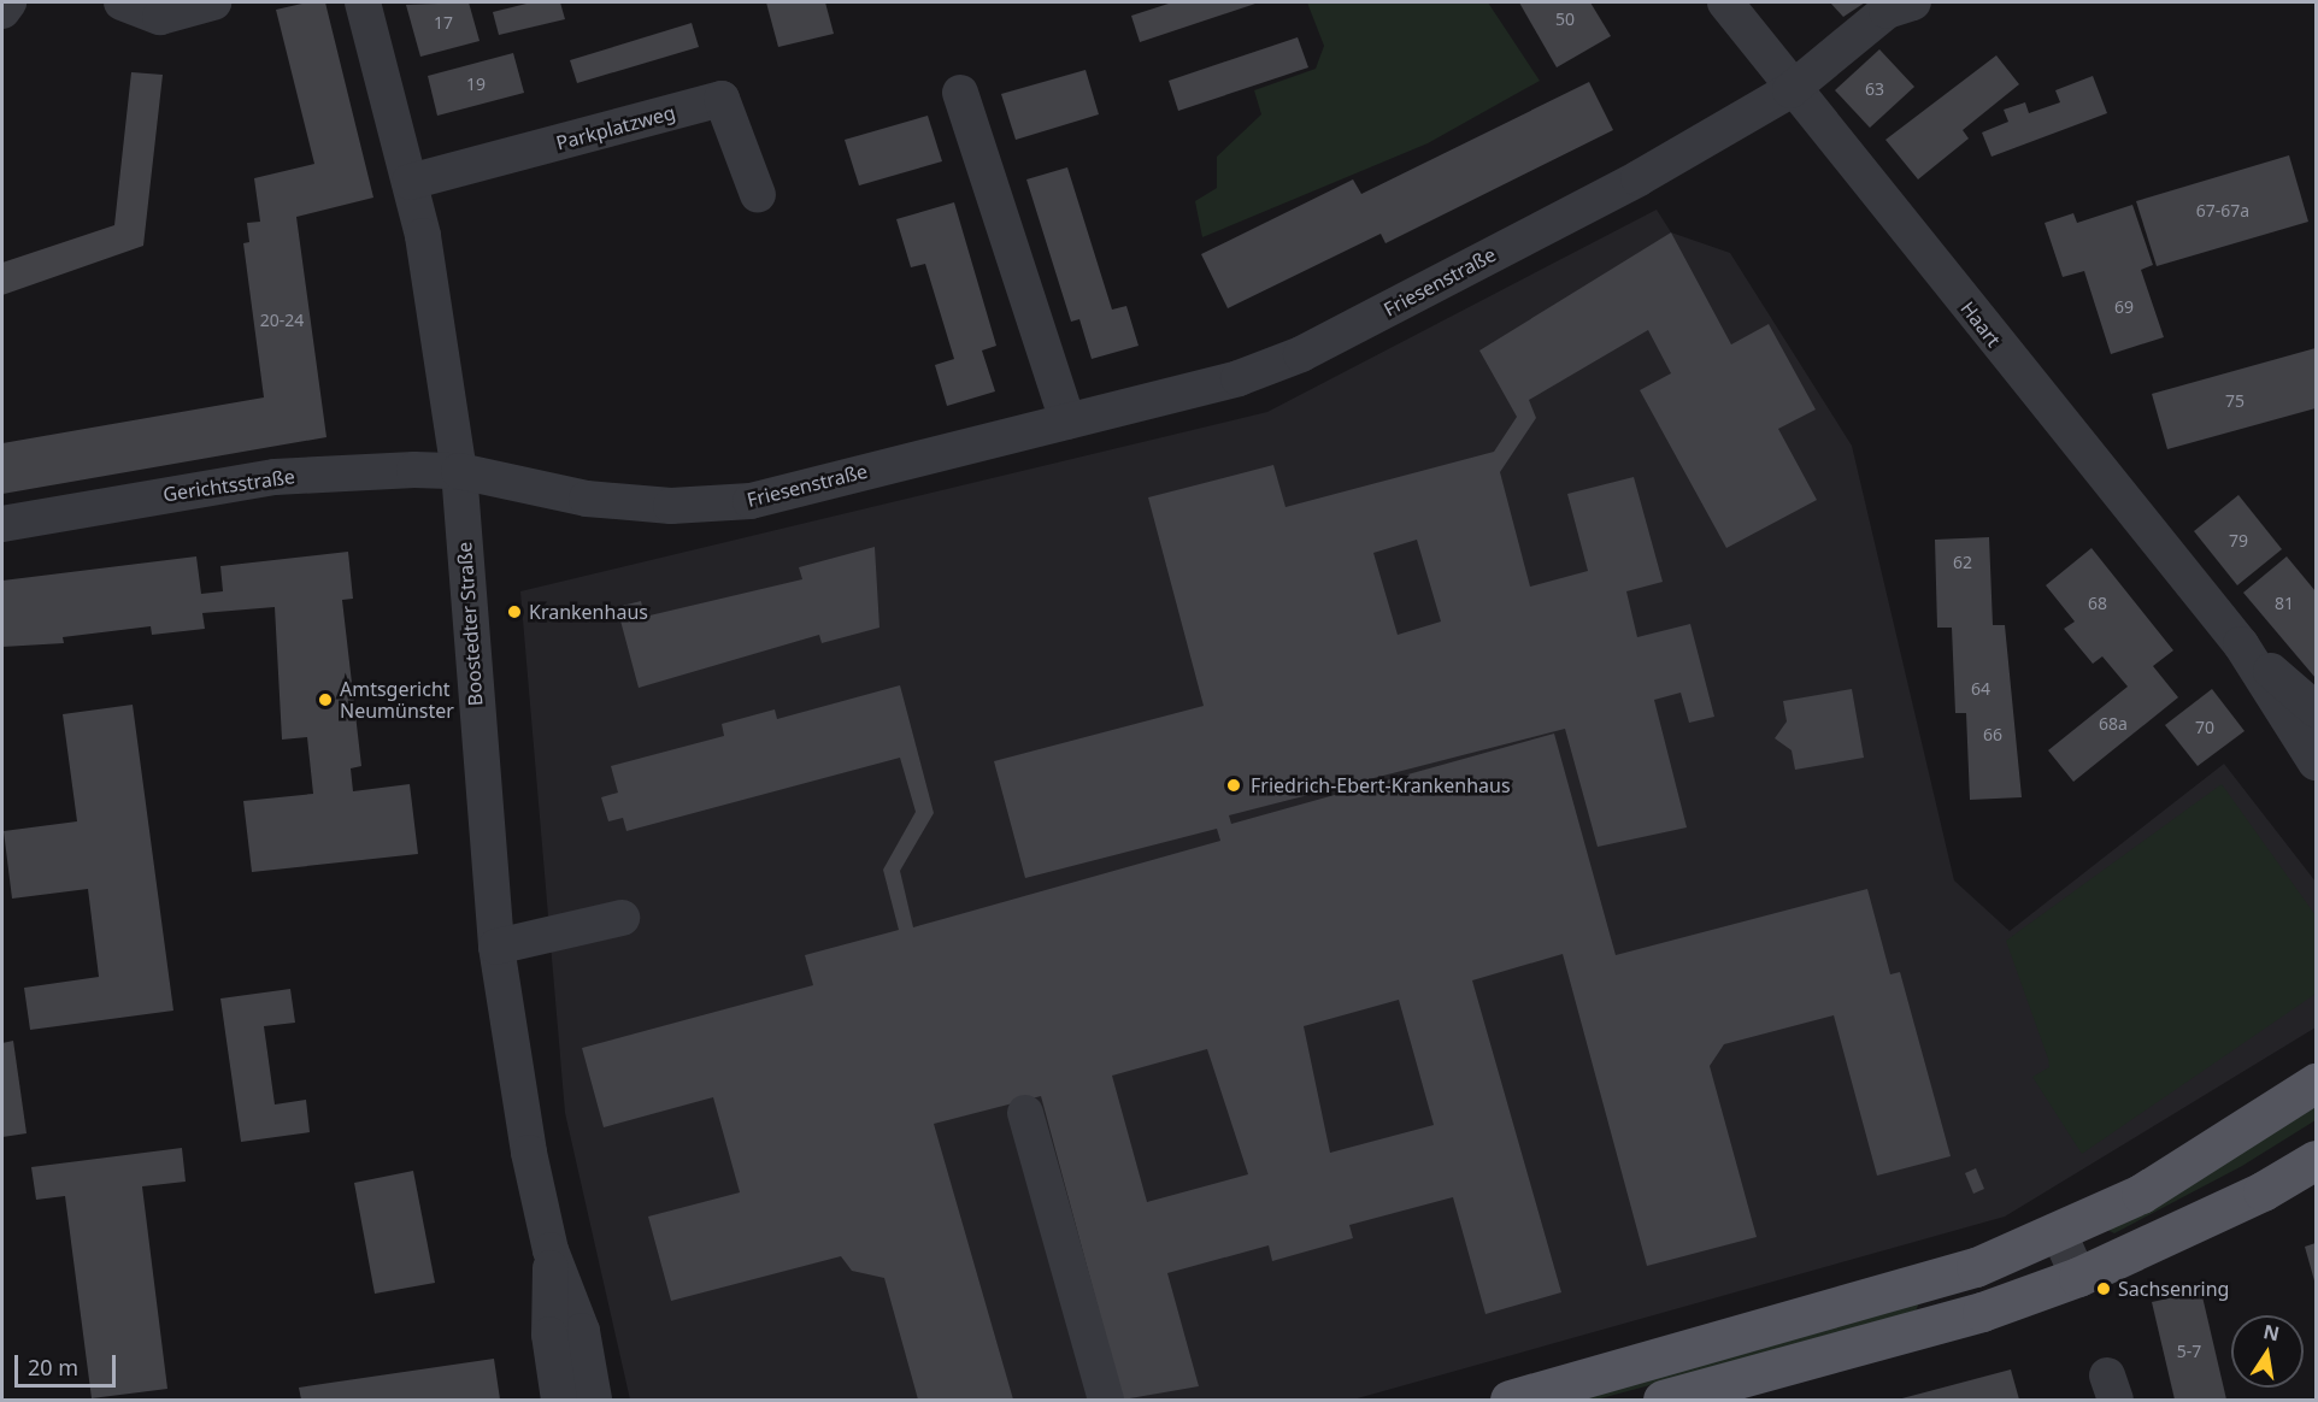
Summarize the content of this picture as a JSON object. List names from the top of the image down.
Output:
{
  "streets": {
    "street": [
      "Parkplatzweg",
      "Friesenstraße",
      "Haart",
      "Gerichtsstraße",
      "Boostedter Straße"
    ]
  },
  "crossings": [
    ["Parkplatzweg", "Boostedter Straße"],
    ["Friesenstraße", "Haart"],
    ["Friesenstraße", "Gerichtsstraße"],
    ["Friesenstraße", "Boostedter Straße"],
    ["Gerichtsstraße", "Boostedter Straße"]
  ],
  "places": [
    "Krankenhaus",
    "Amtsgericht Neumünster",
    "Friedrich-Ebert-Krankenhaus",
    "Sachsenring"
  ],
  "house_numbers": [
    "50",
    "17",
    "19",
    "63",
    "67-67a",
    "69",
    "20-24",
    "75",
    "79",
    "62",
    "68",
    "81",
    "64",
    "68a",
    "70",
    "66",
    "5-7"
  ],
  "scale_bar": "20 m",
  "north": "top"
}
